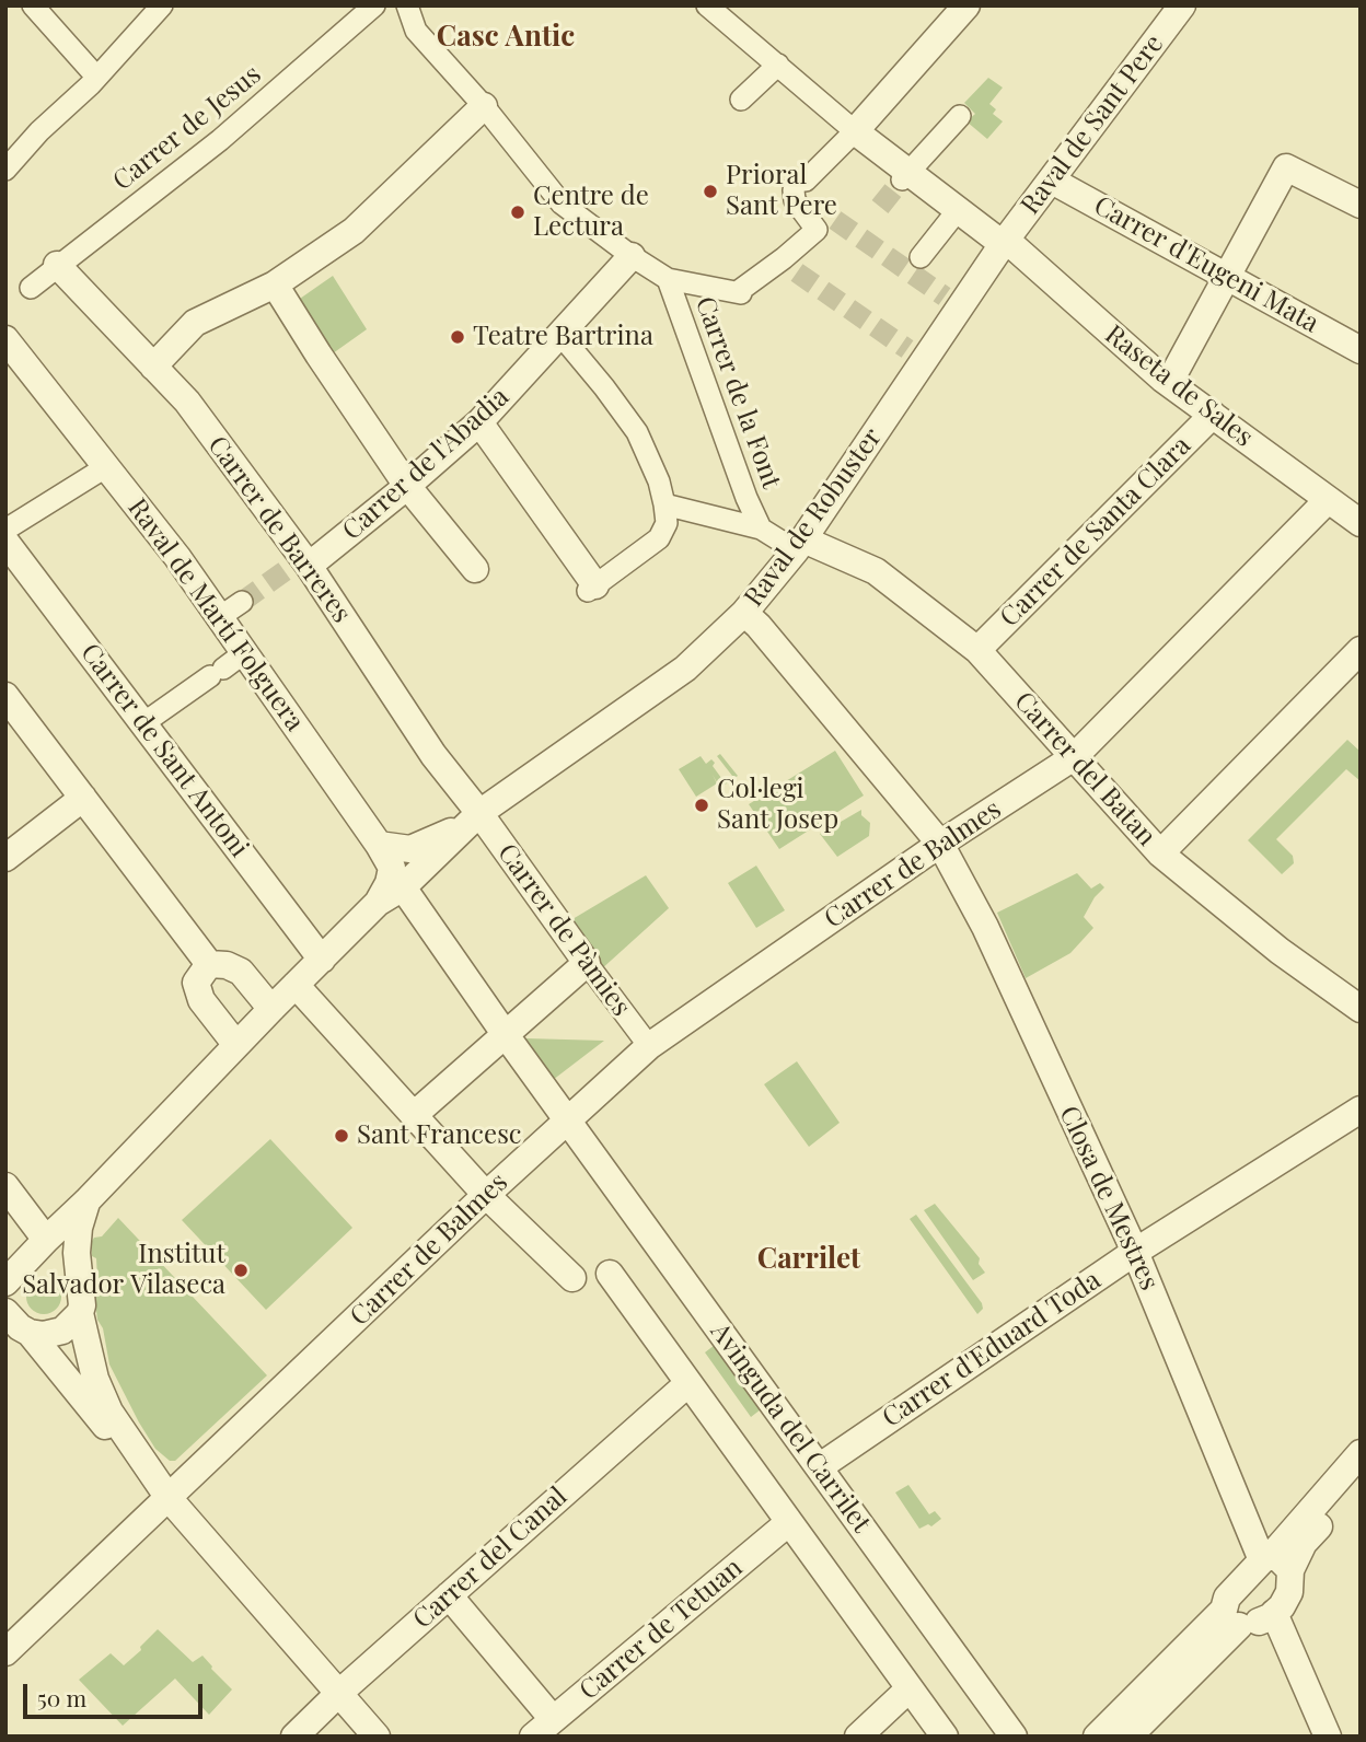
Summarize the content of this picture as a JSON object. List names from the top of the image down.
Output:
{
  "streets": {
    "street": [
      "Raval de Sant Pere",
      "Carrer de Jesus",
      "Carrer d'Eugeni Mata",
      "Raseta de Sales",
      "Carrer de la Font",
      "Carrer de l'Abadia",
      "Raval de Robuster",
      "Carrer de Barreres",
      "Carrer de Santa Clara",
      "Raval de Martí Folguera",
      "Carrer de Sant Antoni",
      "Carrer del Batan",
      "Carrer de Balmes",
      "Carrer de Pàmies",
      "Closa de Mestres",
      "Carrer d'Eduard Toda",
      "Avinguda del Carrilet",
      "Carrer del Canal",
      "Carrer de Tetuan"
    ]
  },
  "crossings": [
    ["Raval de Sant Pere", "Carrer d'Eugeni Mata"],
    ["Raval de Sant Pere", "Raseta de Sales"],
    ["Raval de Sant Pere", "Raval de Robuster"],
    ["Carrer de Jesus", "Carrer de Barreres"],
    ["Raseta de Sales", "Raval de Robuster"],
    ["Raseta de Sales", "Carrer de Santa Clara"],
    ["Raseta de Sales", "Carrer de Balmes"],
    ["Carrer de la Font", "Raval de Robuster"],
    ["Carrer de la Font", "Carrer del Batan"],
    ["Carrer de l'Abadia", "Carrer de Barreres"],
    ["Raval de Robuster", "Carrer de Barreres"],
    ["Raval de Robuster", "Raval de Martí Folguera"],
    ["Raval de Robuster", "Carrer del Batan"],
    ["Raval de Robuster", "Carrer de Pàmies"],
    ["Raval de Robuster", "Closa de Mestres"],
    ["Raval de Robuster", "Avinguda del Carrilet"],
    ["Carrer de Barreres", "Carrer de Pàmies"],
    ["Carrer de Santa Clara", "Carrer del Batan"],
    ["Carrer del Batan", "Carrer de Balmes"],
    ["Carrer de Balmes", "Carrer de Pàmies"],
    ["Carrer de Balmes", "Closa de Mestres"],
    ["Carrer de Balmes", "Avinguda del Carrilet"],
    ["Closa de Mestres", "Carrer d'Eduard Toda"],
    ["Carrer d'Eduard Toda", "Avinguda del Carrilet"],
    ["Avinguda del Carrilet", "Carrer del Canal"],
    ["Avinguda del Carrilet", "Carrer de Tetuan"]
  ],
  "districts": ["Casc Antic", "Carrilet"],
  "places": [
    "Prioral Sant Pere",
    "Centre de Lectura",
    "Teatre Bartrina",
    "Col·legi Sant Josep",
    "Sant Francesc",
    "Institut Salvador Vilaseca"
  ],
  "scale_bar": "50 m"
}
